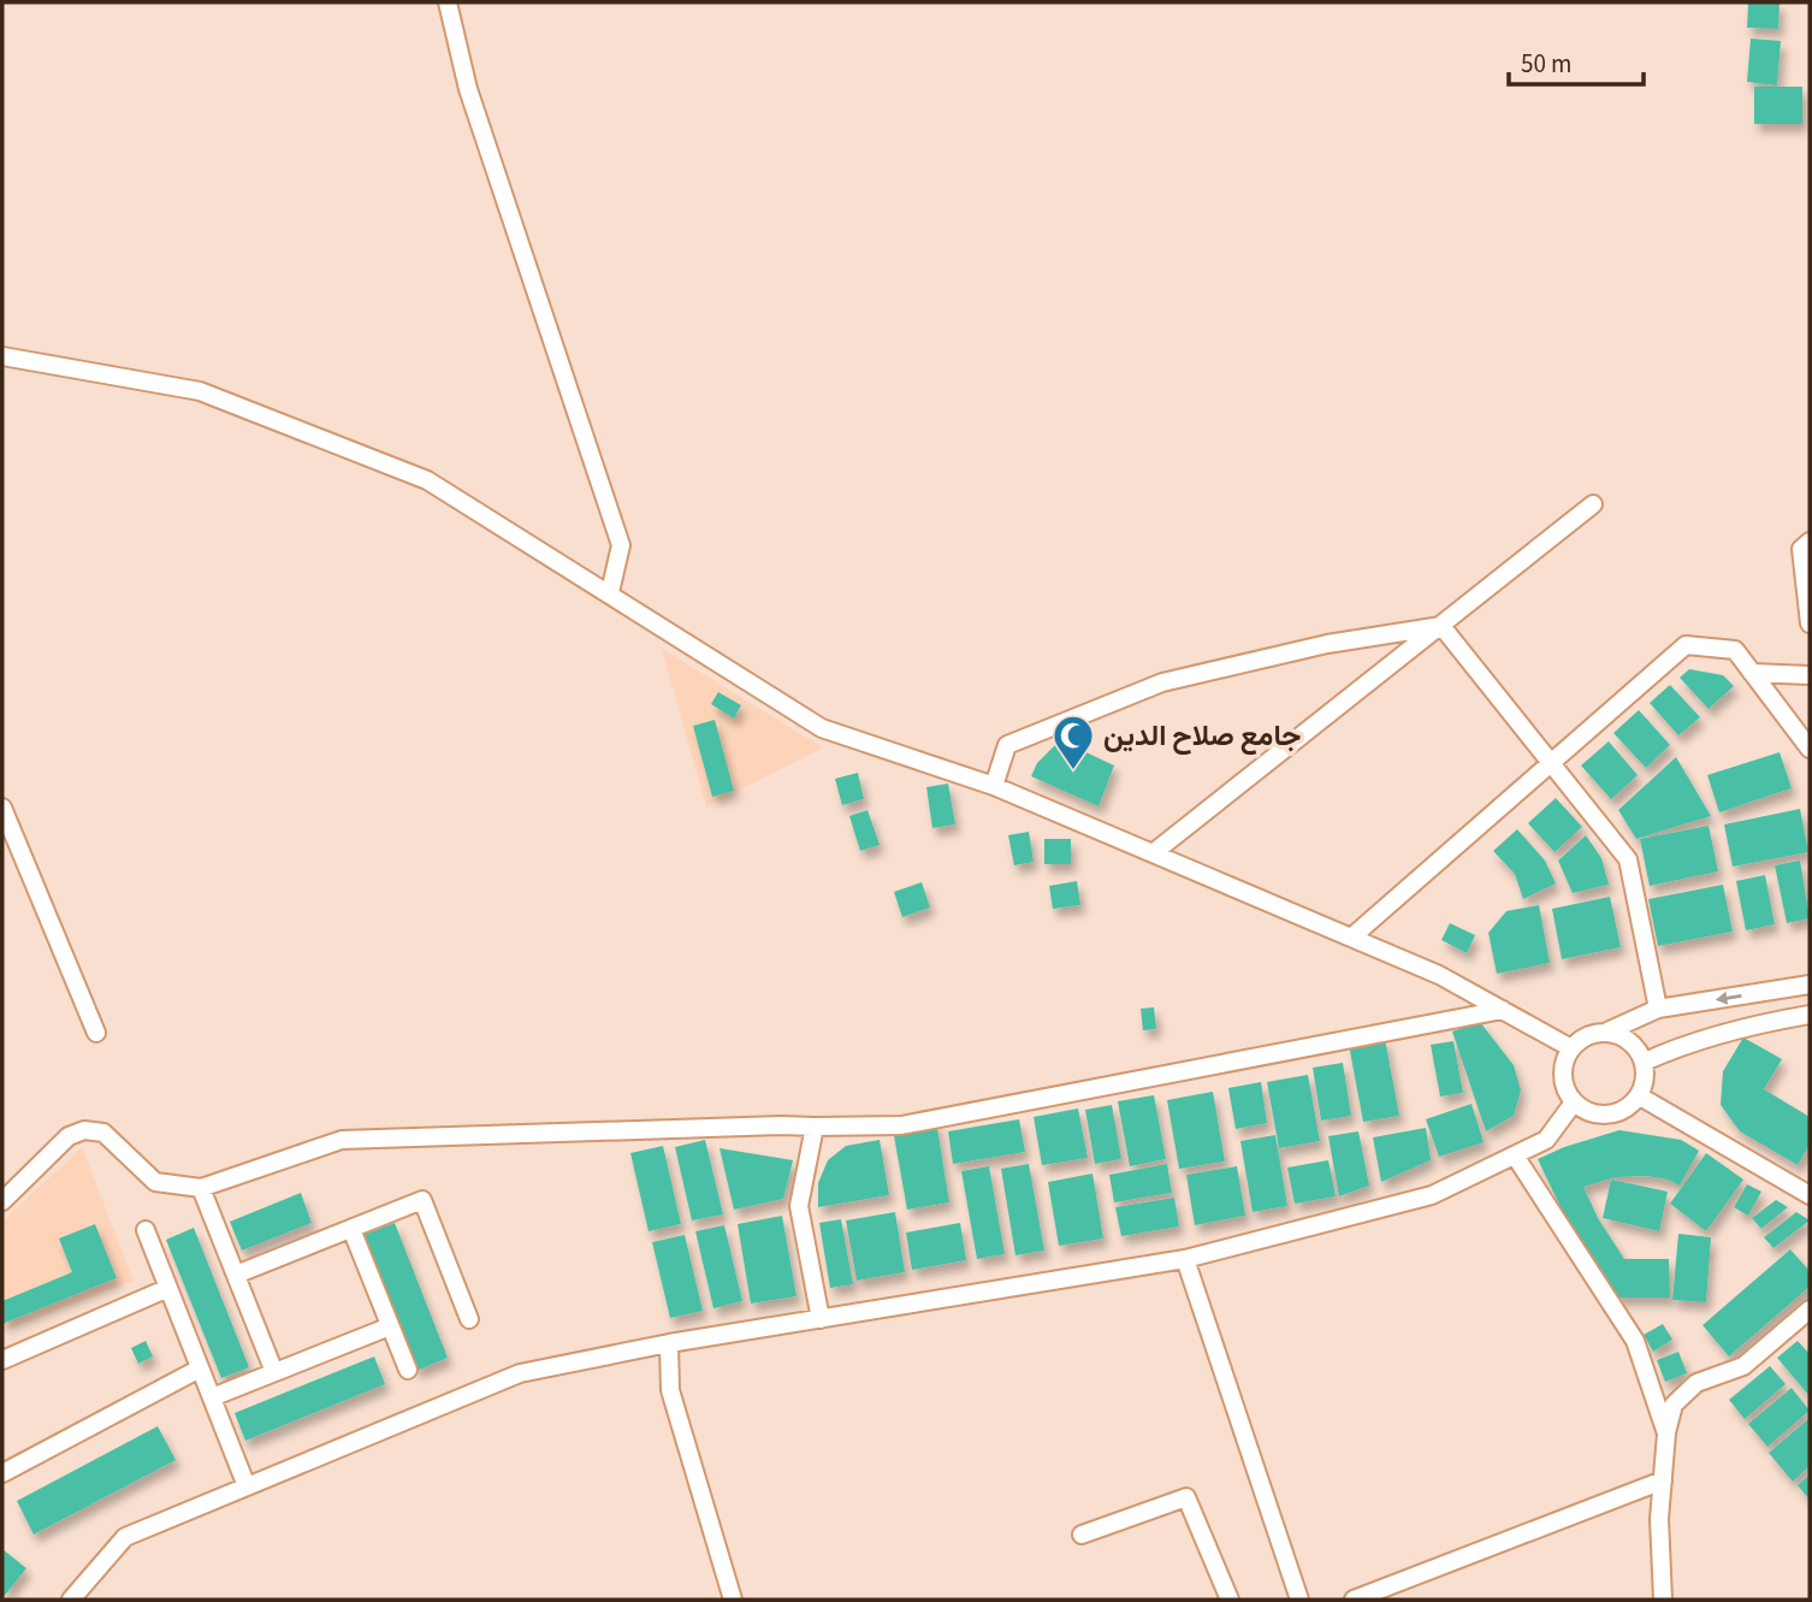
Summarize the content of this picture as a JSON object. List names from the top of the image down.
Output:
{
  "places": {
    "mosque": ["جامع صلاح الدين"]
  },
  "scale_bar": "50 m"
}
